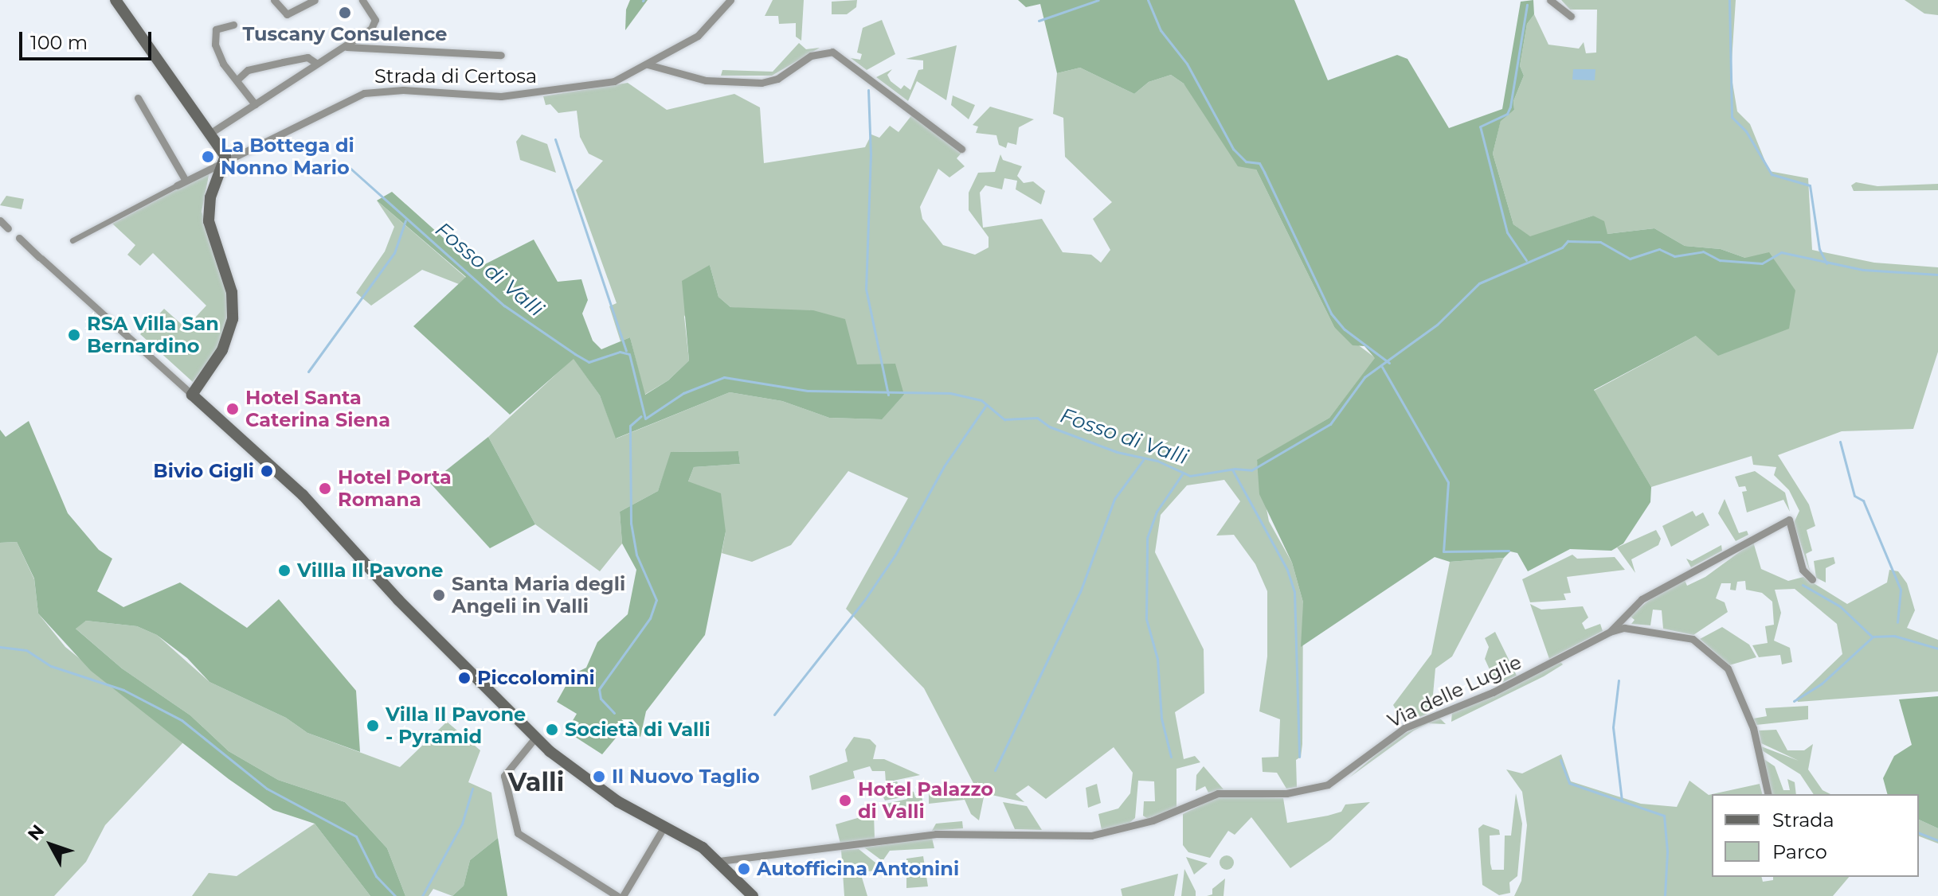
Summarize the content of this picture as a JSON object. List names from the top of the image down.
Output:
{
  "streets": {
    "street": ["Strada di Certosa", "Via delle Luglie"]
  },
  "districts": ["Valli"],
  "water": ["Fosso di Valli"],
  "places": [
    "Tuscany Consulence",
    "La Bottega di Nonno Mario",
    "RSA Villa San Bernardino",
    "Hotel Santa Caterina Siena",
    "Bivio Gigli",
    "Hotel Porta Romana",
    "Villla Il Pavone",
    "Santa Maria degli Angeli in Valli",
    "Piccolomini",
    "Villa Il Pavone - Pyramid",
    "Società di Valli",
    "Il Nuovo Taglio",
    "Hotel Palazzo di Valli",
    "Autofficina Antonini"
  ],
  "legend": ["Strada", "Parco"],
  "scale_bar": "100 m",
  "north": "top left"
}
